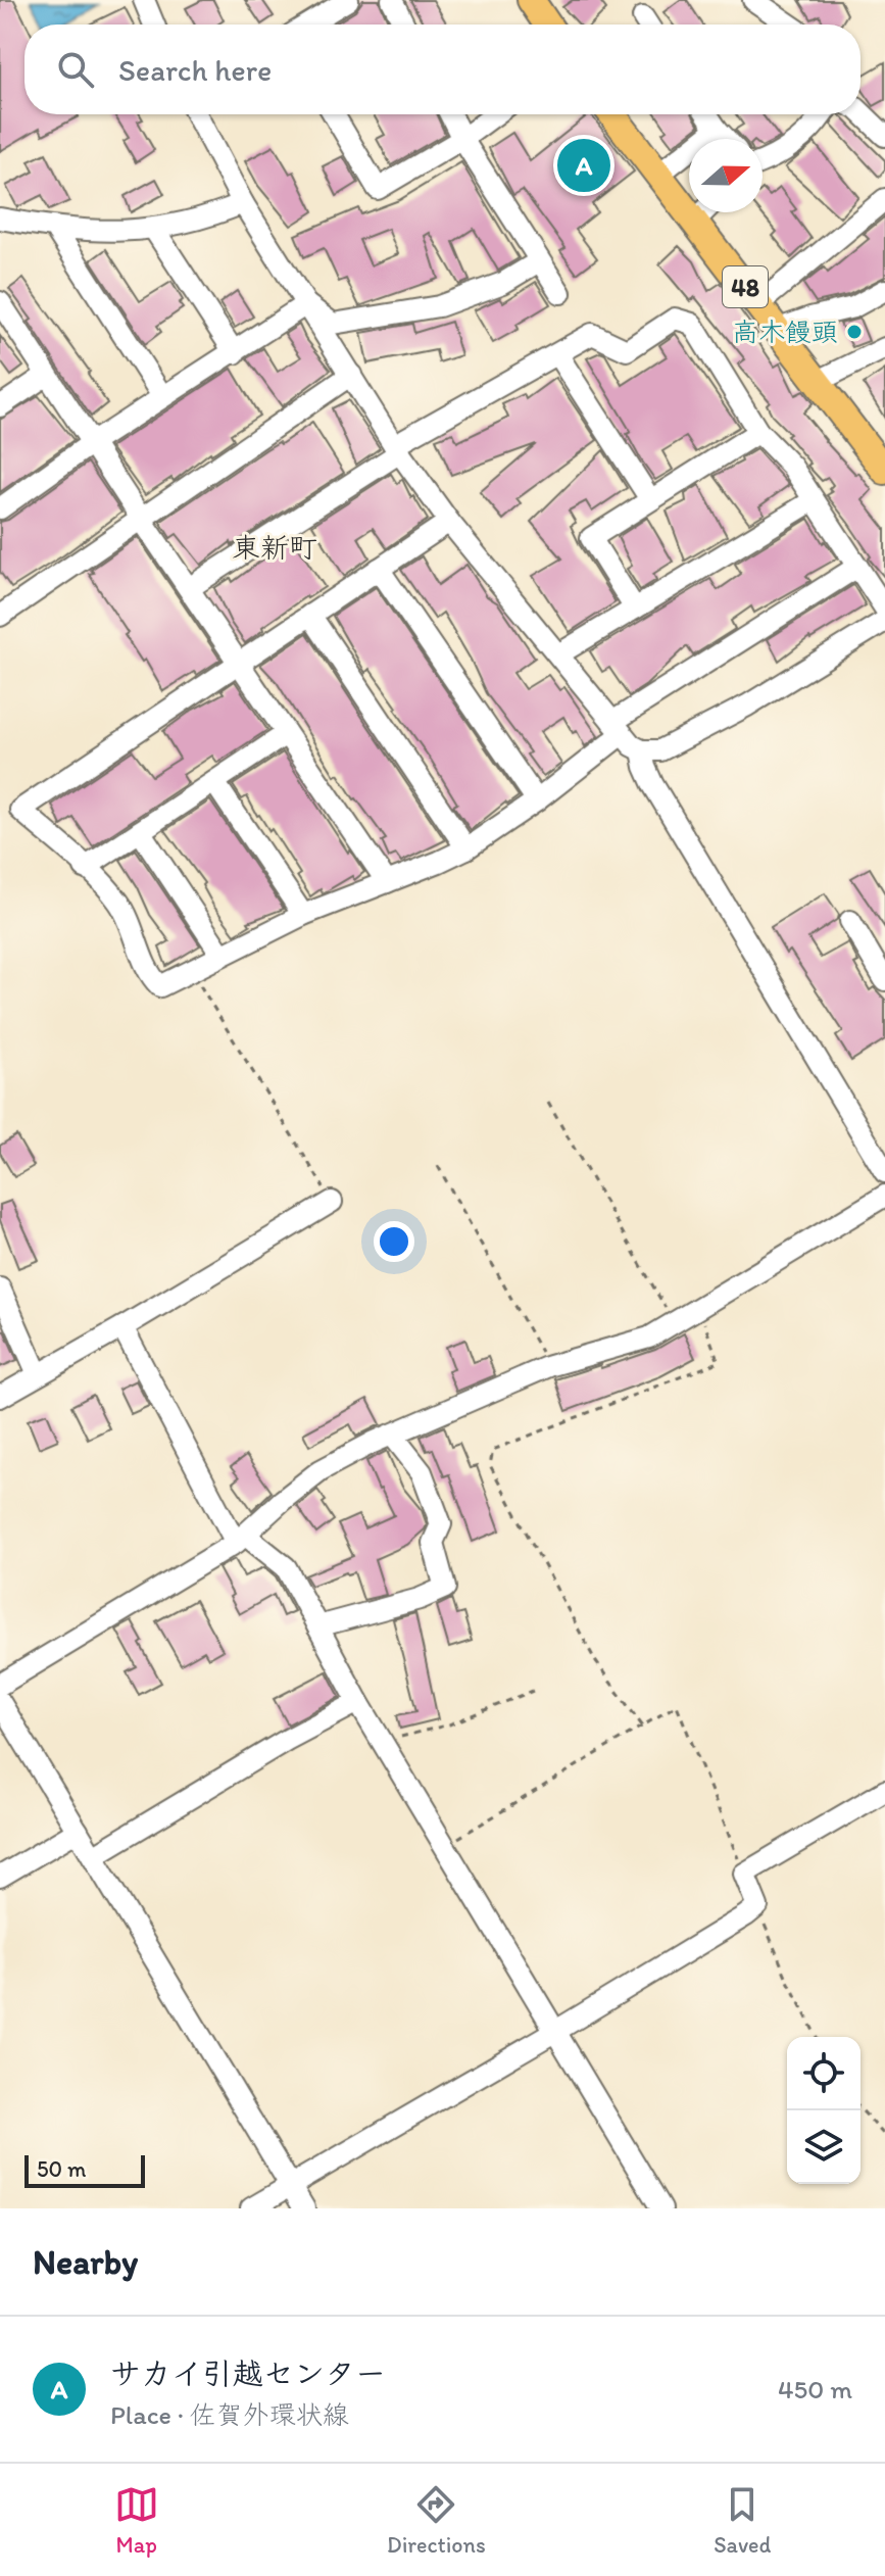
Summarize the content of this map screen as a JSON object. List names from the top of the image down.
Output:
{
  "streets": {
    "main road": ["48"]
  },
  "districts": ["東新町"],
  "places": ["高木饅頭"],
  "scale_bar": "50 m",
  "north": "right",
  "page": {
    "search": "Search here",
    "pins": "A",
    "scale": "50 m",
    "heading": "Nearby",
    "list": [
      {
        "mark": "A",
        "name": "サカイ引越センター",
        "note": "Place · 佐賀外環状線",
        "value": "450 m"
      }
    ],
    "nav": ["Map", "Directions", "Saved"]
  }
}
